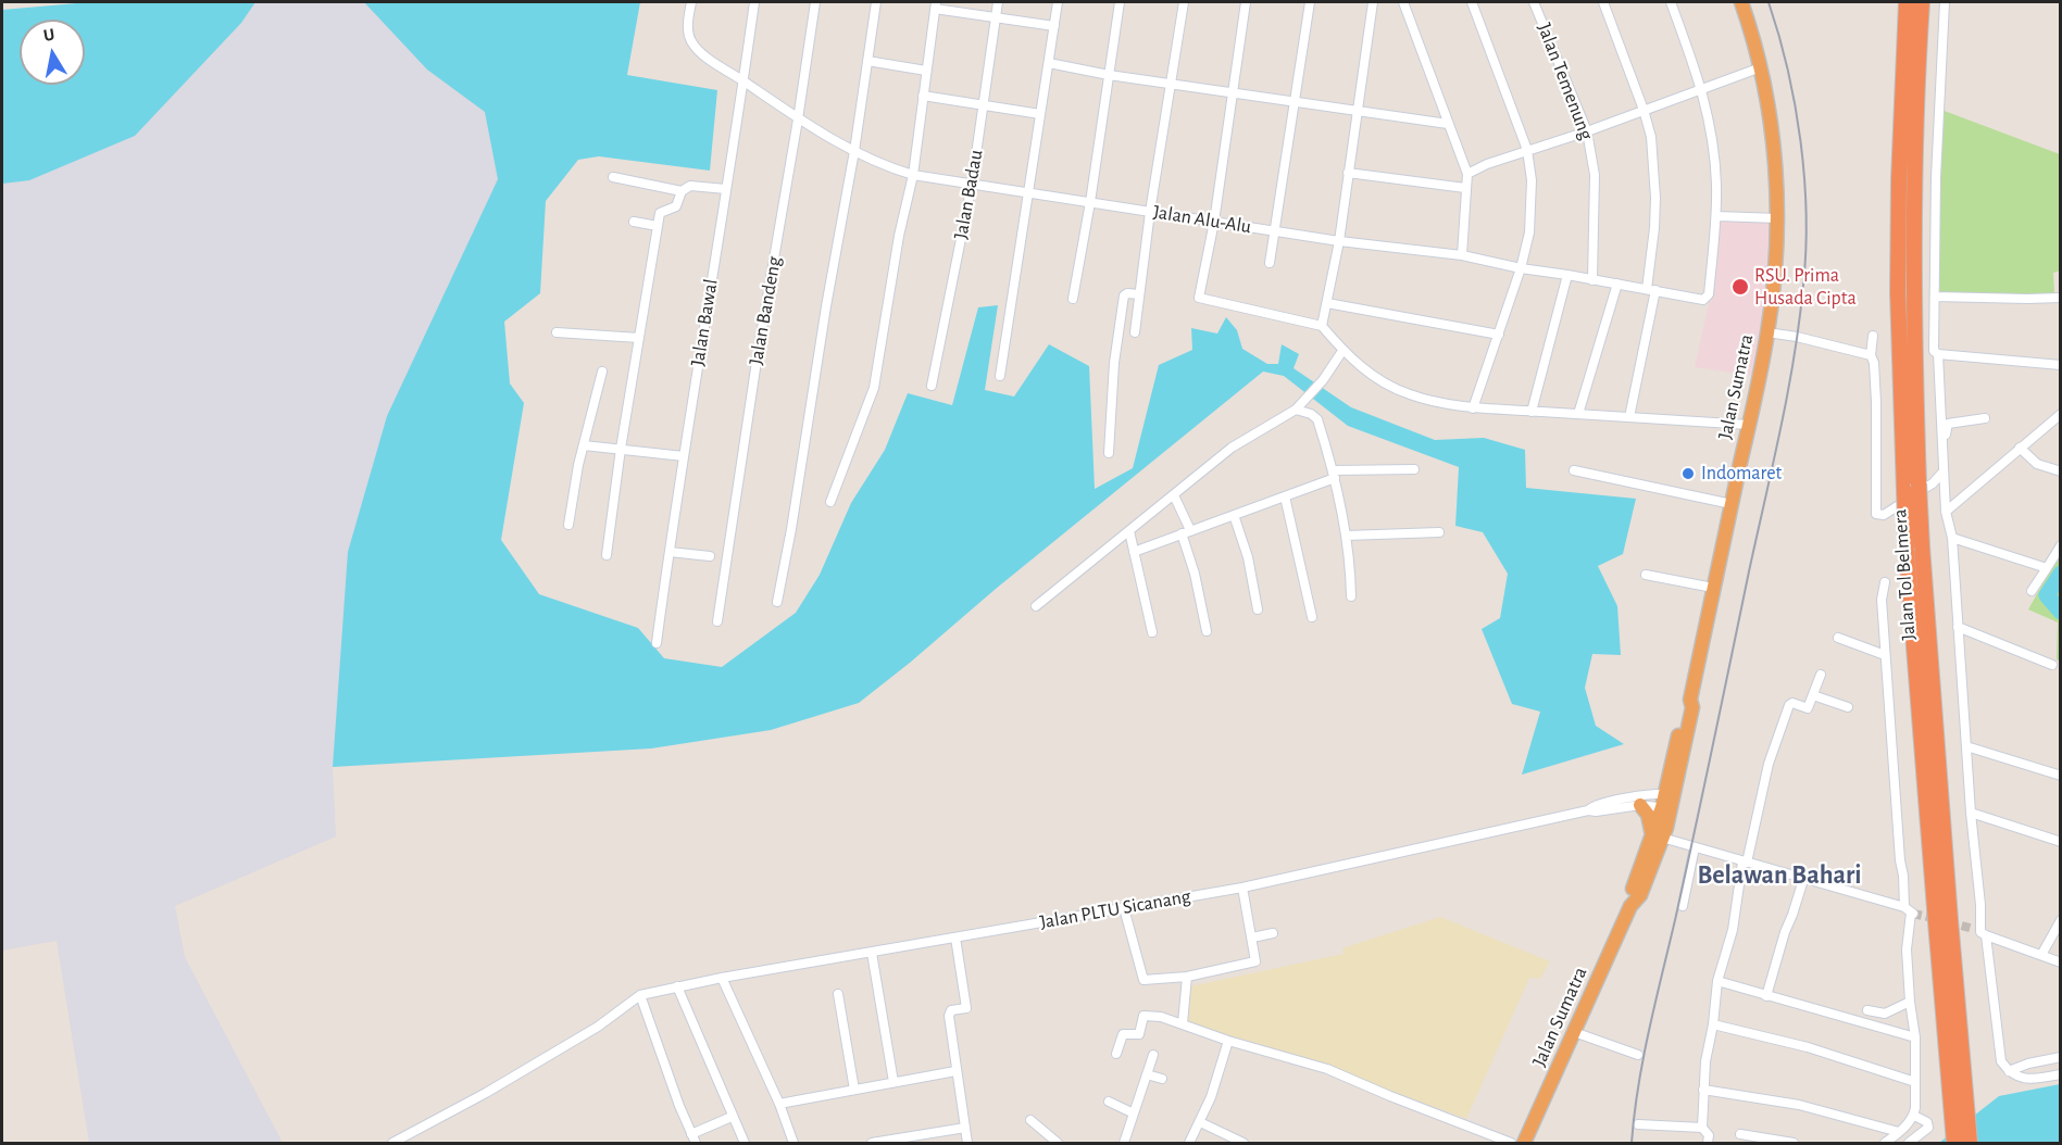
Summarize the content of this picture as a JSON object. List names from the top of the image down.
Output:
{
  "streets": {
    "highway": ["Jalan Sumatra", "Jalan Tol Belmera"],
    "street": [
      "Jalan Temenung",
      "Jalan Badau",
      "Jalan Alu-Alu",
      "Jalan Bandeng",
      "Jalan Bawal",
      "Jalan PLTU Sicanang"
    ]
  },
  "crossings": [
    ["Jalan Temenung", "Jalan Alu-Alu"],
    ["Jalan Badau", "Jalan Alu-Alu"],
    ["Jalan Alu-Alu", "Jalan Bandeng"],
    ["Jalan Alu-Alu", "Jalan Bawal"],
    ["Jalan Sumatra", "Jalan PLTU Sicanang"]
  ],
  "districts": ["Belawan Bahari"],
  "places": ["RSU. Prima Husada Cipta", "Indomaret"],
  "north": "top"
}
